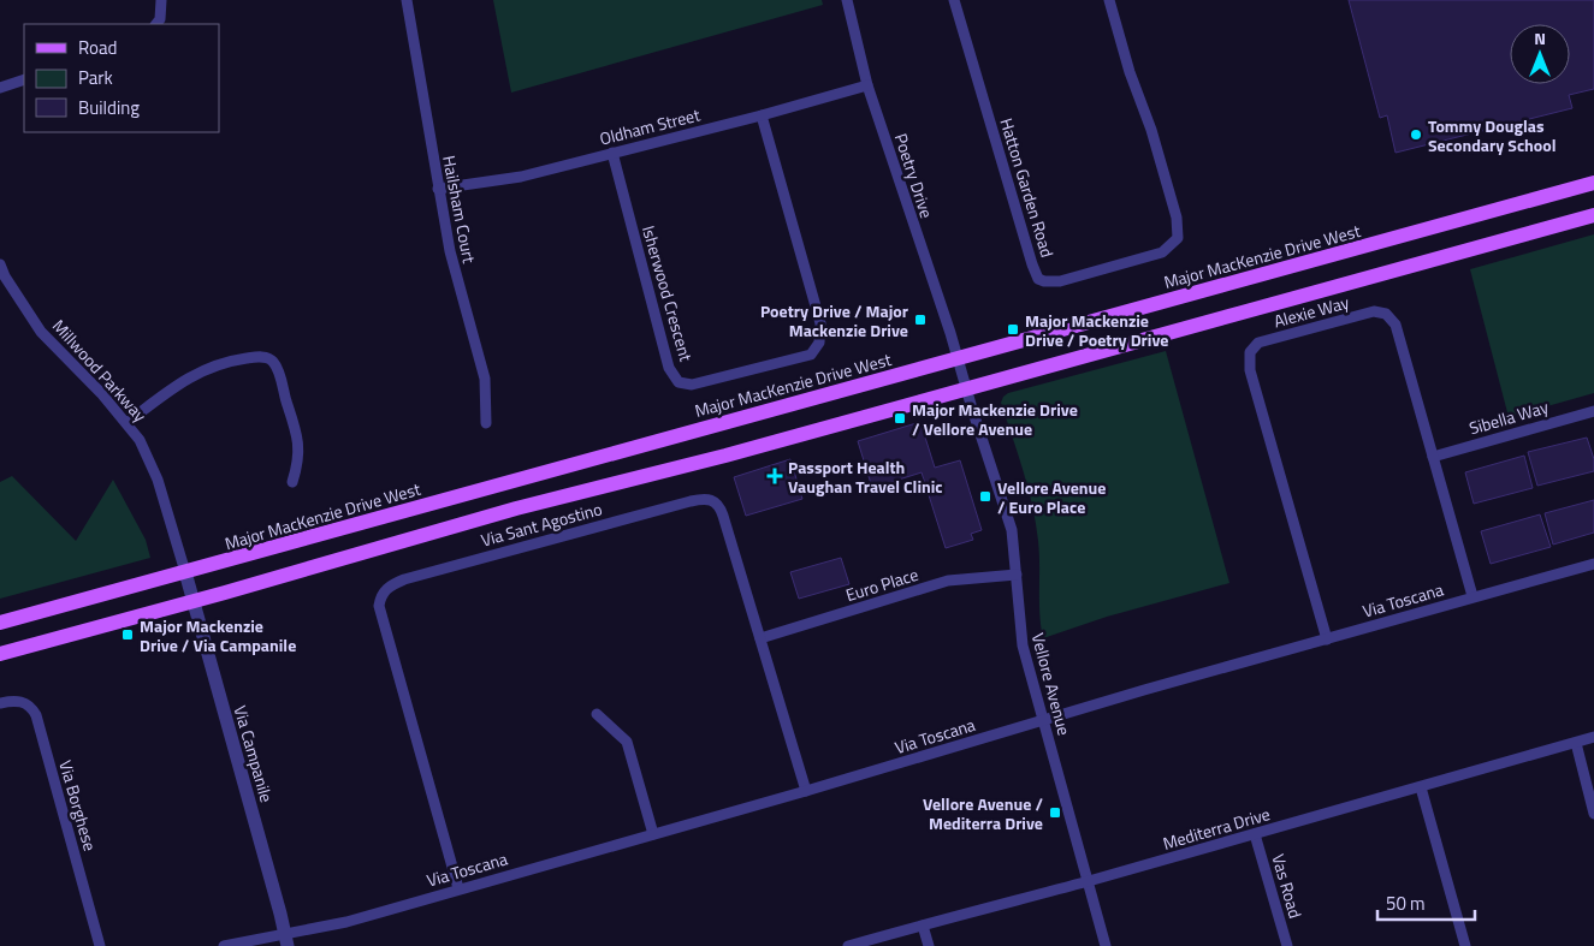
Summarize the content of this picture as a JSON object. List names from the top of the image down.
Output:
{
  "streets": {
    "main road": ["Major MacKenzie Drive West"],
    "street": [
      "Oldham Street",
      "Poetry Drive",
      "Hatton Garden Road",
      "Hailsham Court",
      "Isherwood Crescent",
      "Alexie Way",
      "Millwood Parkway",
      "Sibella Way",
      "Via Sant Agostino",
      "Euro Place",
      "Via Toscana",
      "Vellore Avenue",
      "Via Campanile",
      "Via Borghese",
      "Mediterra Drive",
      "Vas Road"
    ]
  },
  "crossings": [
    ["Oldham Street", "Poetry Drive"],
    ["Oldham Street", "Hailsham Court"],
    ["Oldham Street", "Isherwood Crescent"],
    ["Poetry Drive", "Major MacKenzie Drive West"],
    ["Poetry Drive", "Vellore Avenue"],
    ["Major MacKenzie Drive West", "Millwood Parkway"],
    ["Major MacKenzie Drive West", "Vellore Avenue"],
    ["Major MacKenzie Drive West", "Via Campanile"],
    ["Alexie Way", "Sibella Way"],
    ["Alexie Way", "Via Toscana"],
    ["Millwood Parkway", "Via Campanile"],
    ["Via Sant Agostino", "Euro Place"],
    ["Via Sant Agostino", "Via Toscana"],
    ["Euro Place", "Vellore Avenue"],
    ["Via Toscana", "Vellore Avenue"],
    ["Via Toscana", "Via Campanile"],
    ["Vellore Avenue", "Mediterra Drive"],
    ["Mediterra Drive", "Vas Road"]
  ],
  "places": {
    "other": ["Tommy Douglas Secondary School"],
    "transit": [
      "Poetry Drive / Major Mackenzie Drive",
      "Major Mackenzie Drive / Poetry Drive",
      "Major Mackenzie Drive / Vellore Avenue",
      "Vellore Avenue / Euro Place",
      "Major Mackenzie Drive / Via Campanile",
      "Vellore Avenue / Mediterra Drive"
    ],
    "health": ["Passport Health Vaughan Travel Clinic"]
  },
  "legend": ["Road", "Park", "Building"],
  "scale_bar": "50 m",
  "north": "top"
}
